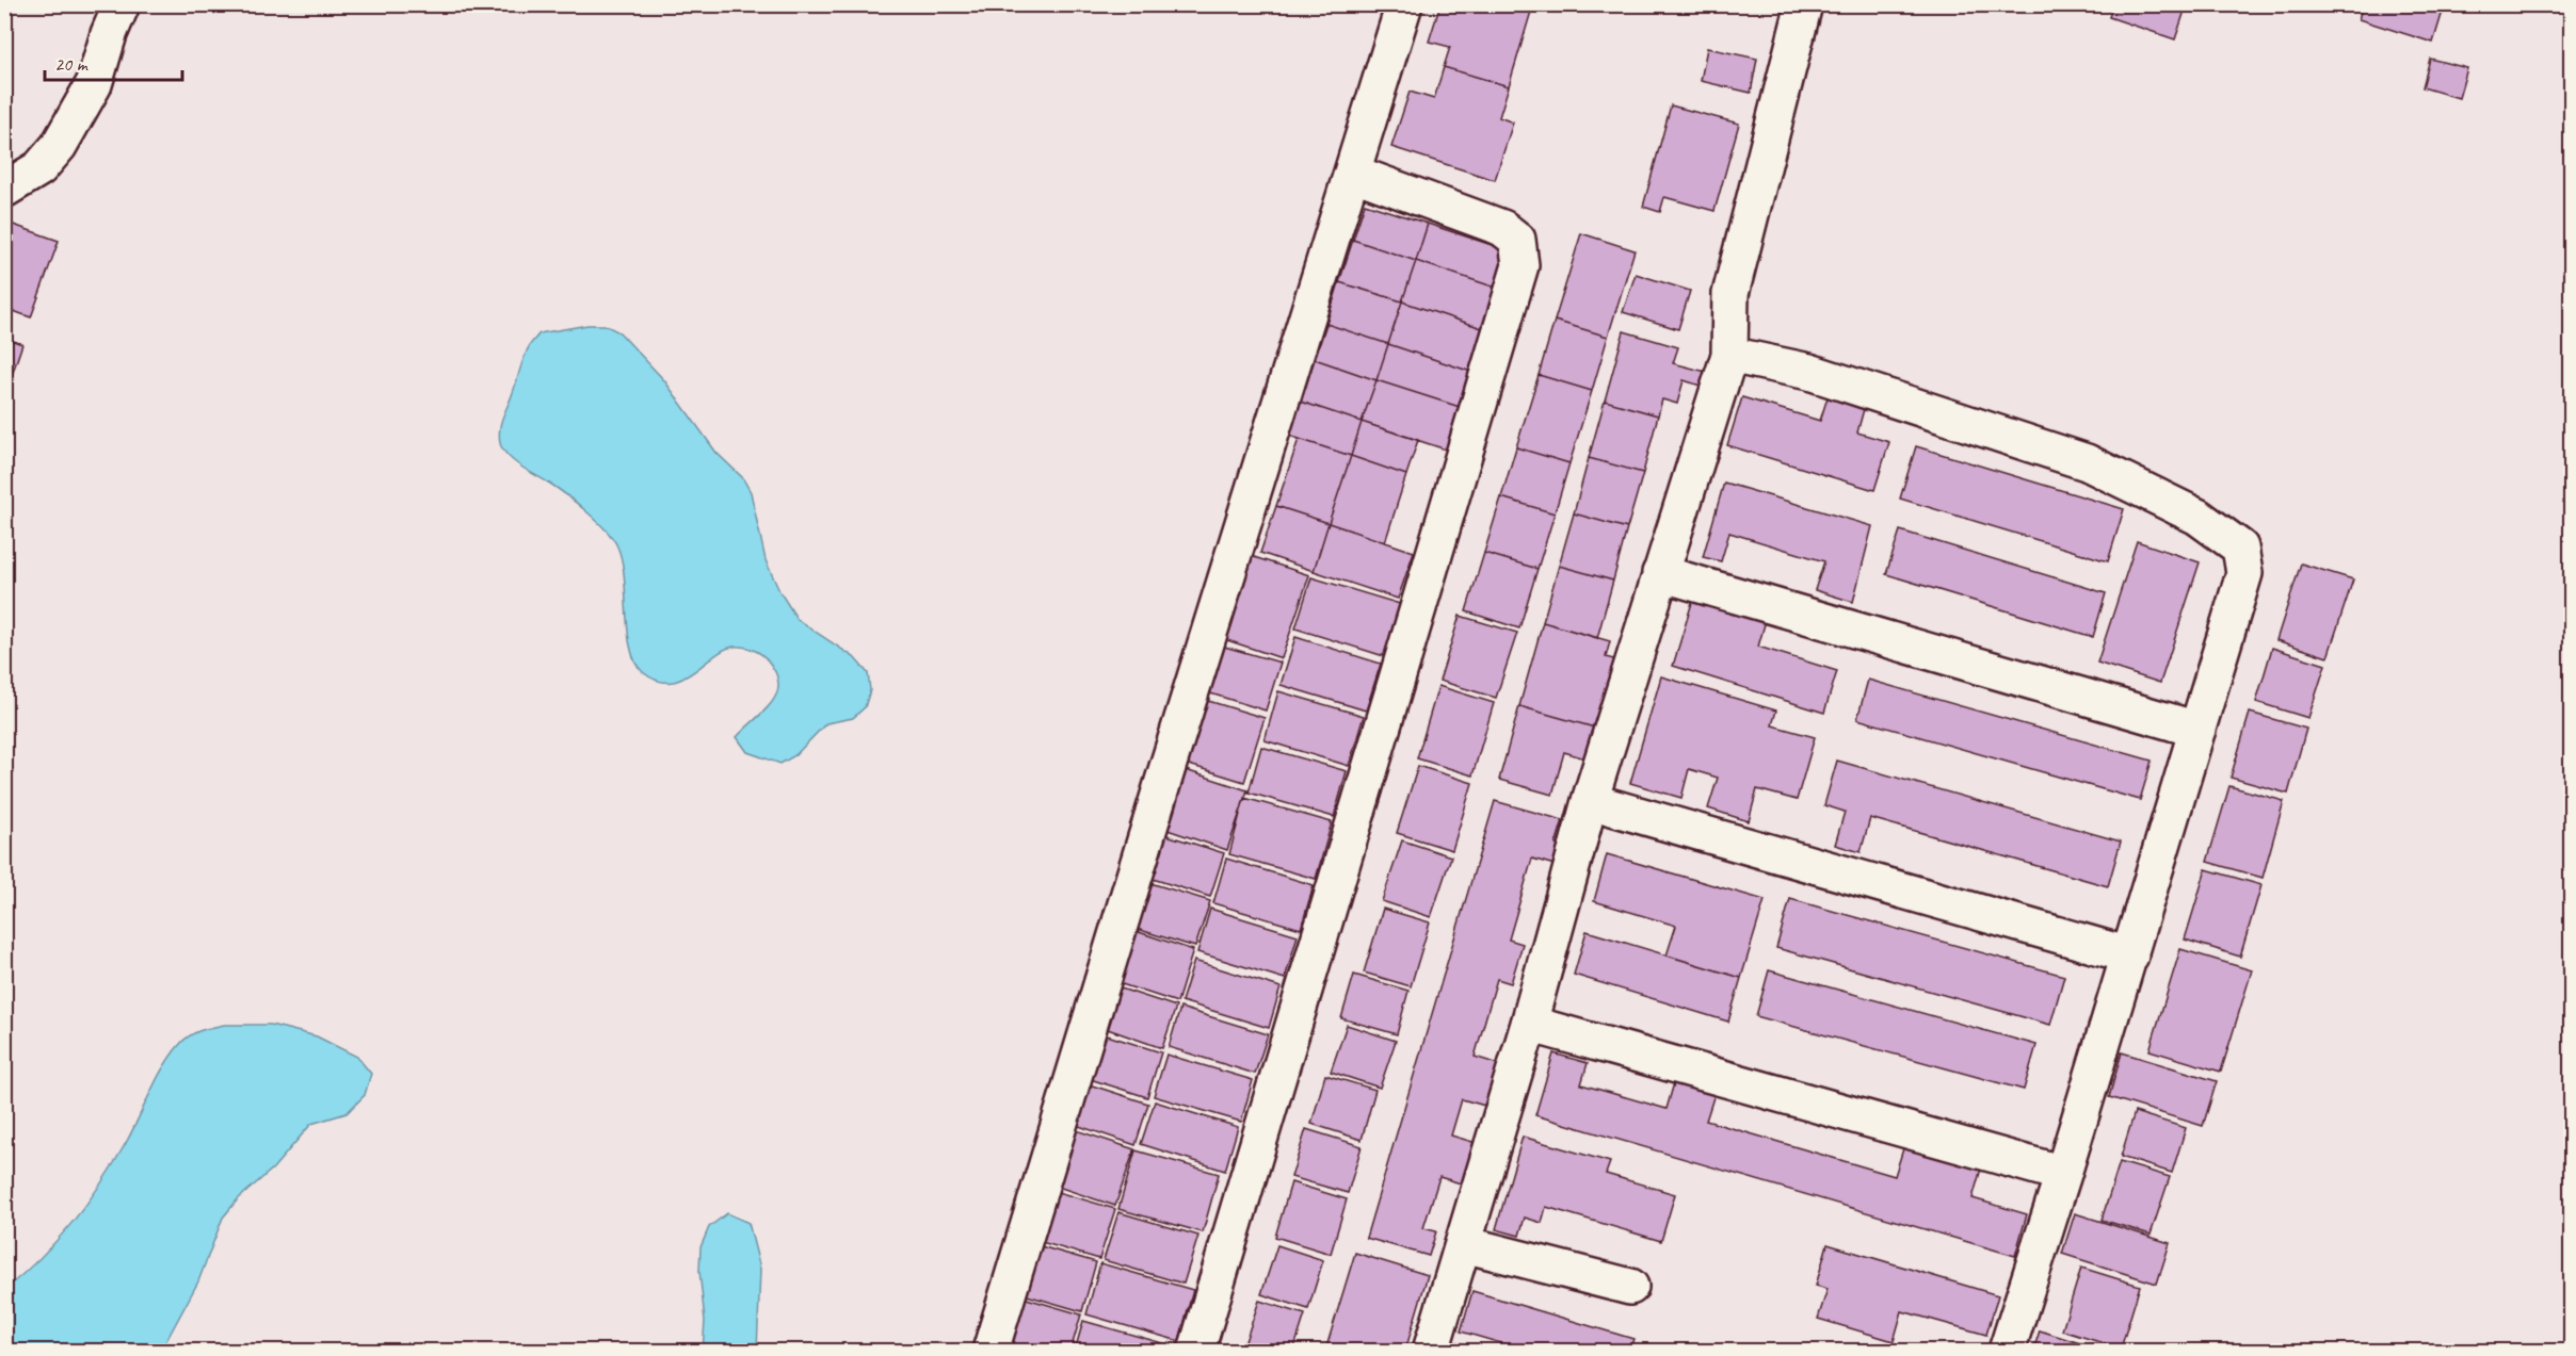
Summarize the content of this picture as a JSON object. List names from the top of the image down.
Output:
{
  "scale_bar": "20 m"
}
